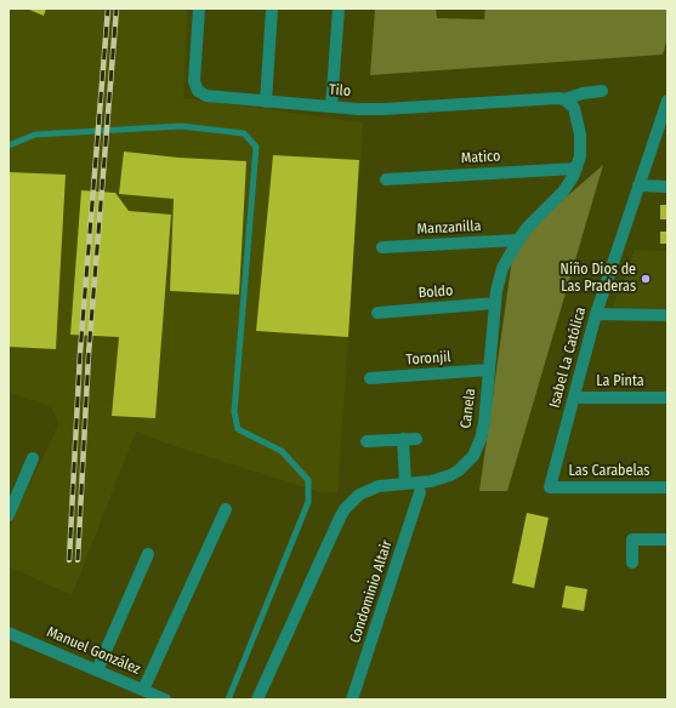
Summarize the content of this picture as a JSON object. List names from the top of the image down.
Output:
{
  "streets": {
    "street": [
      "Tilo",
      "Matico",
      "Manzanilla",
      "Boldo",
      "Isabel La Católica",
      "Toronjil",
      "La Pinta",
      "Canela",
      "Las Carabelas",
      "Condominio Altair",
      "Manuel González"
    ]
  },
  "crossings": [
    ["Tilo", "Canela"],
    ["Matico", "Canela"],
    ["Manzanilla", "Canela"],
    ["Boldo", "Canela"],
    ["Isabel La Católica", "La Pinta"],
    ["Isabel La Católica", "Las Carabelas"],
    ["Toronjil", "Canela"]
  ],
  "places": ["Niño Dios de Las Praderas"]
}
